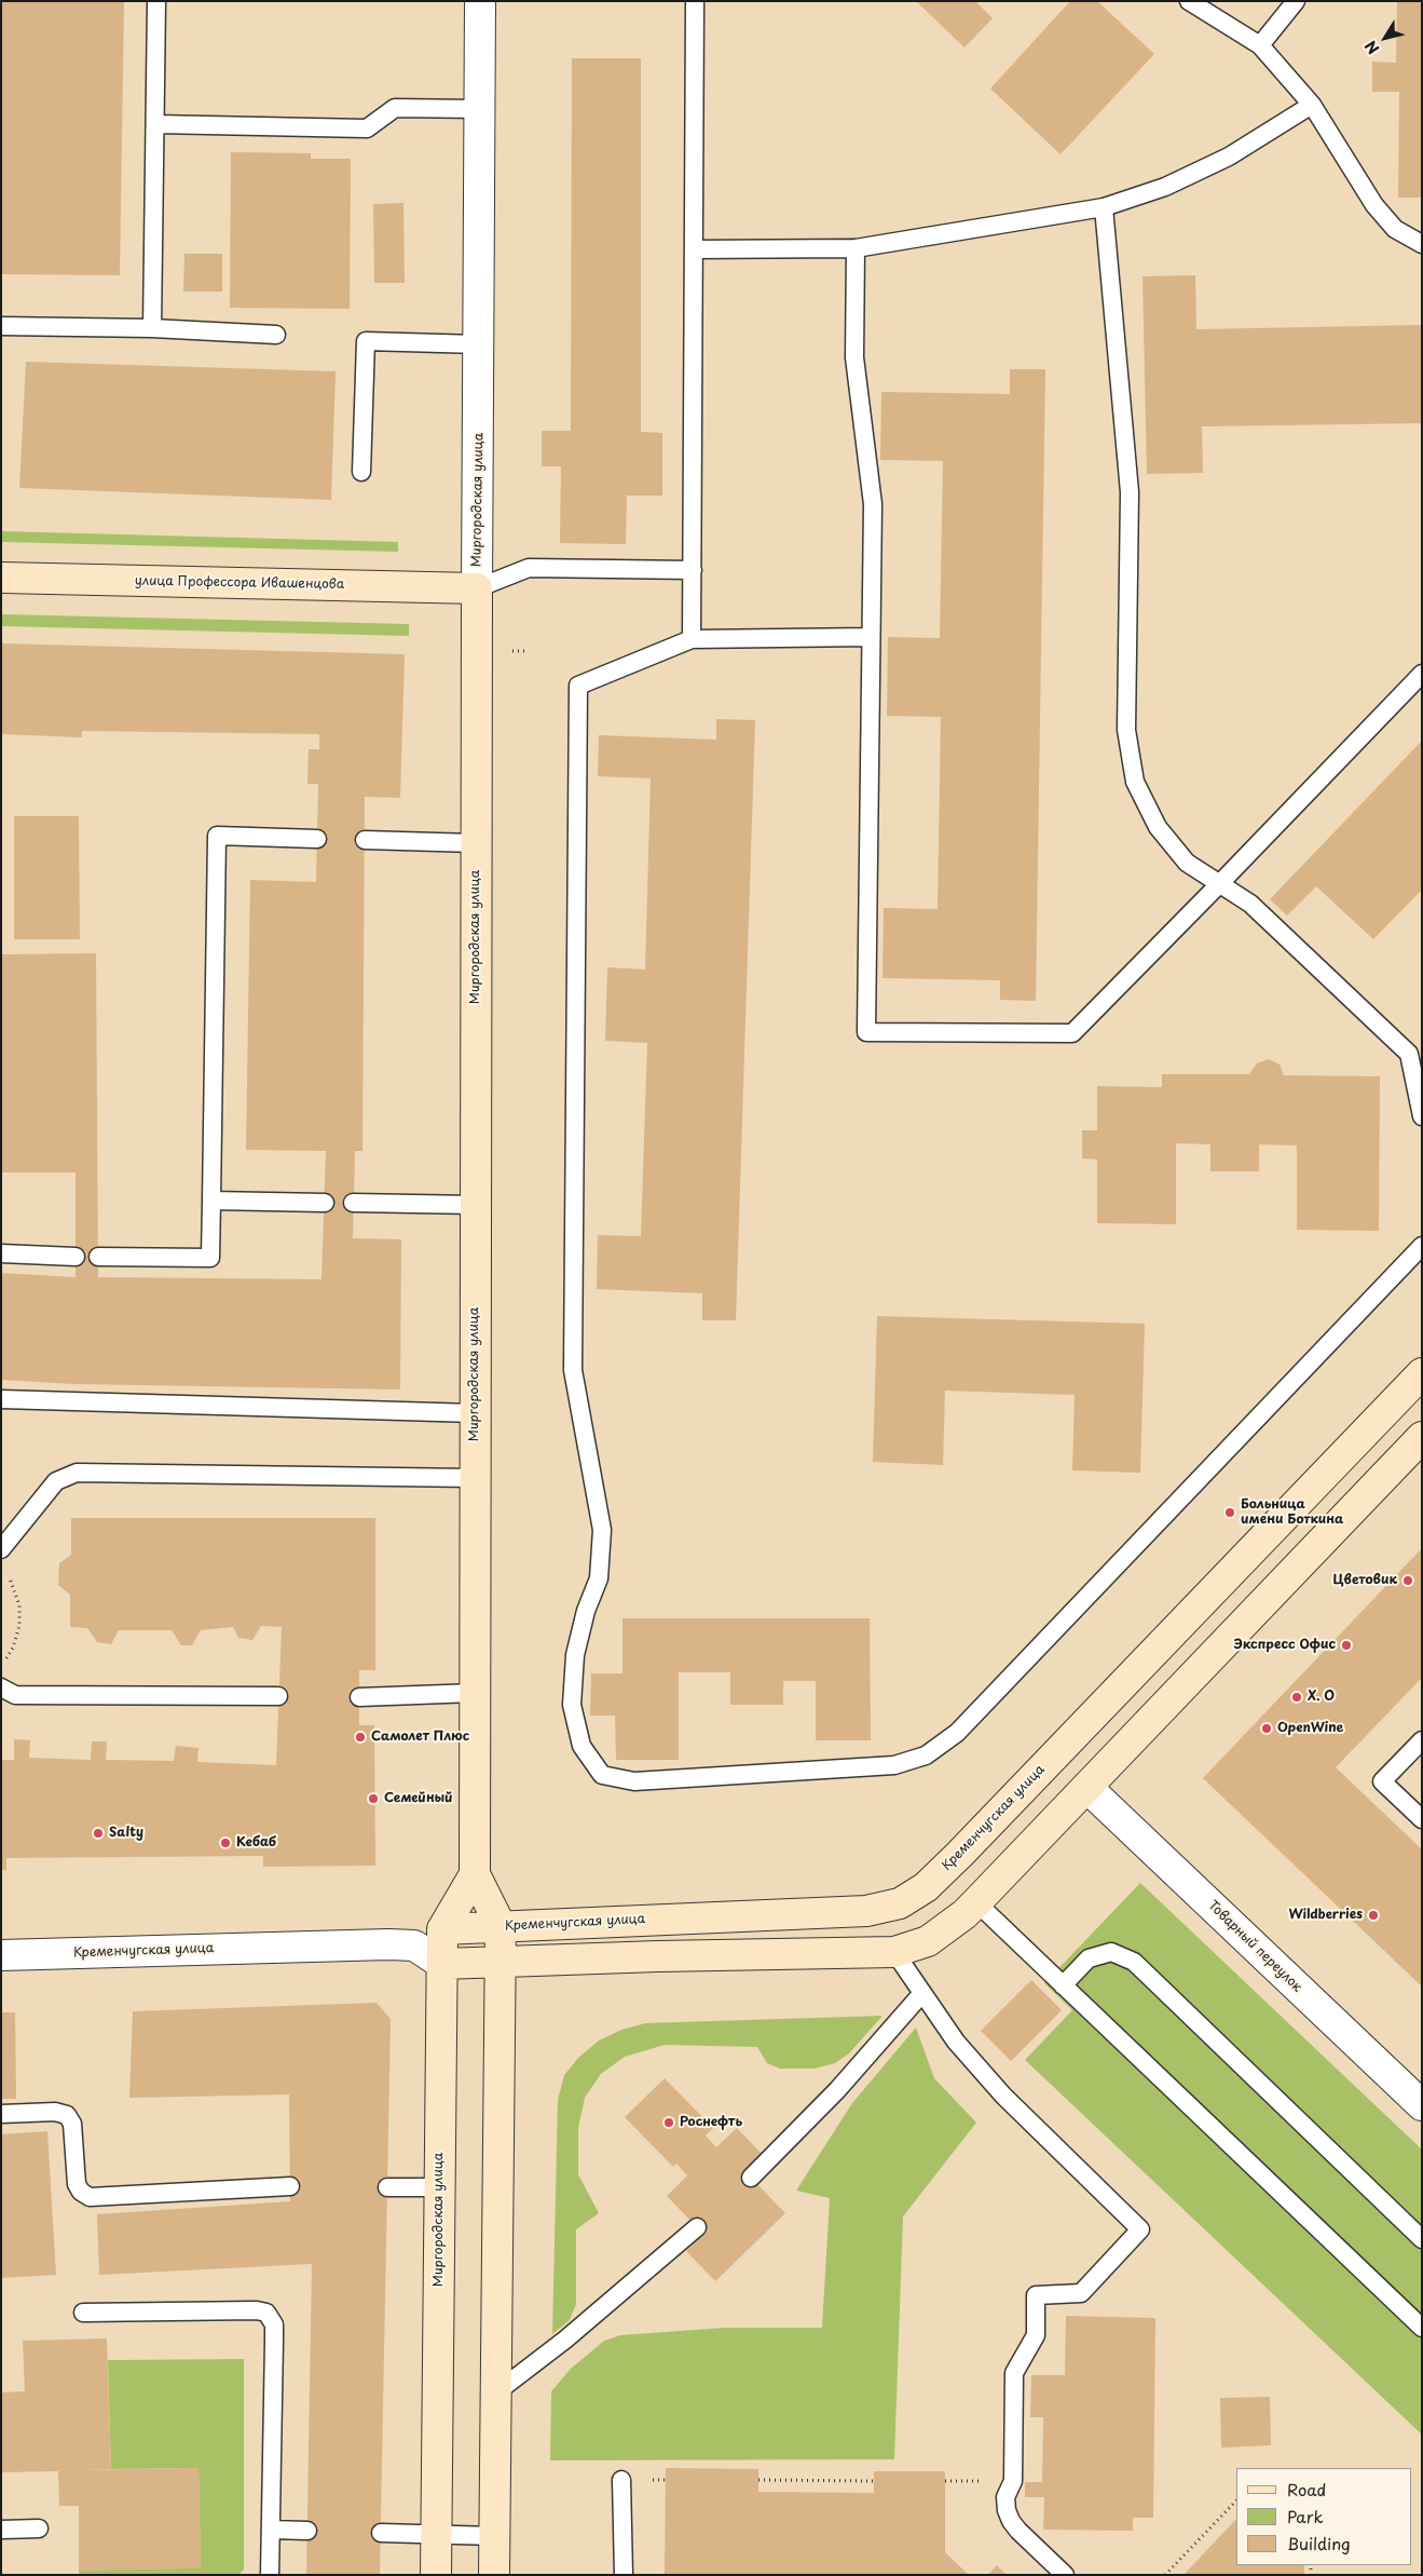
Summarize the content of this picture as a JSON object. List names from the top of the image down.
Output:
{
  "streets": {
    "street": [
      "Миргородская улица",
      "улица Профессора Ивашенцова",
      "Кременчугская улица",
      "Товарный переулок"
    ]
  },
  "crossings": [
    ["Миргородская улица", "улица Профессора Ивашенцова"],
    ["Миргородская улица", "Кременчугская улица"]
  ],
  "places": [
    "Больница имени Боткина",
    "Цветовик",
    "Экспресс Офис",
    "X. O",
    "OpenWine",
    "Самолет Плюс",
    "Семейный",
    "Salty",
    "Кебаб",
    "Wildberries",
    "Роснефть"
  ],
  "legend": ["Road", "Park", "Building"],
  "north": "bottom left"
}
